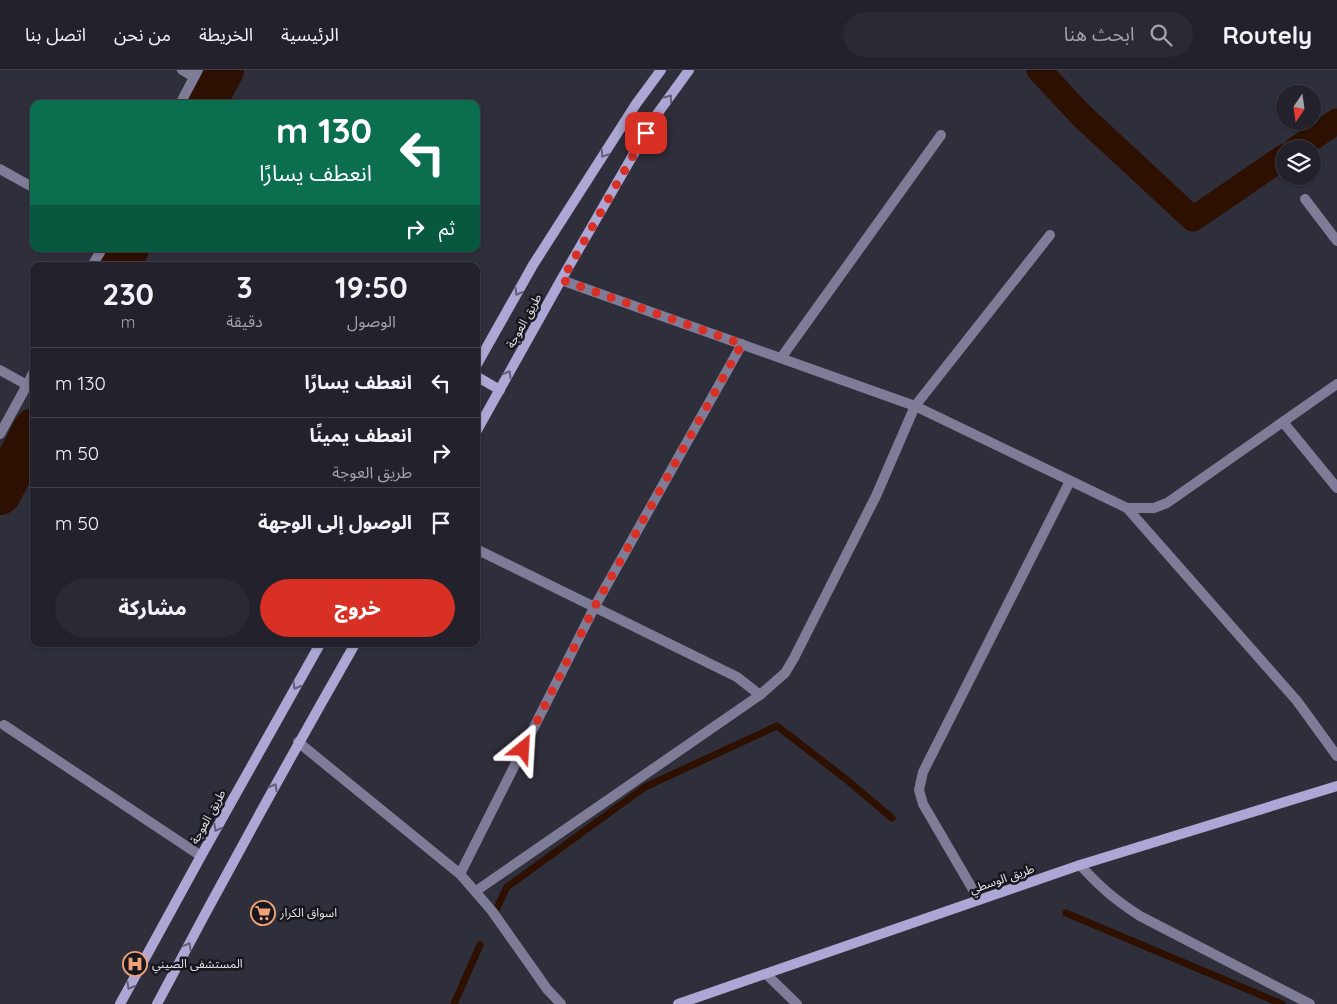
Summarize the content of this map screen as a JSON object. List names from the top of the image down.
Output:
{
  "streets": {
    "main road": ["طريق العوجة", "طريق الوسطي"]
  },
  "places": {
    "supermarket": ["اسواق الكرار"],
    "hospital": ["المستشفى الصيني"]
  },
  "north": "bottom",
  "page": {
    "header": "Routely",
    "search": "ابحث هنا",
    "nav": [
      "الرئيسية",
      "الخريطة",
      "من نحن",
      "اتصل بنا"
    ],
    "turn": ["130 m", "انعطف يسارًا"],
    "then": "ثم",
    "eta": [
      "19:50",
      "الوصول",
      "3",
      "دقيقة",
      "230",
      "m"
    ],
    "list": [
      {
        "name": "انعطف يسارًا",
        "value": "130 m"
      },
      {
        "name": "انعطف يمينًا",
        "note": "طريق العوجة",
        "value": "50 m"
      },
      {
        "name": "الوصول إلى الوجهة",
        "value": "50 m"
      }
    ],
    "buttons": ["خروج", "مشاركة"]
  }
}
